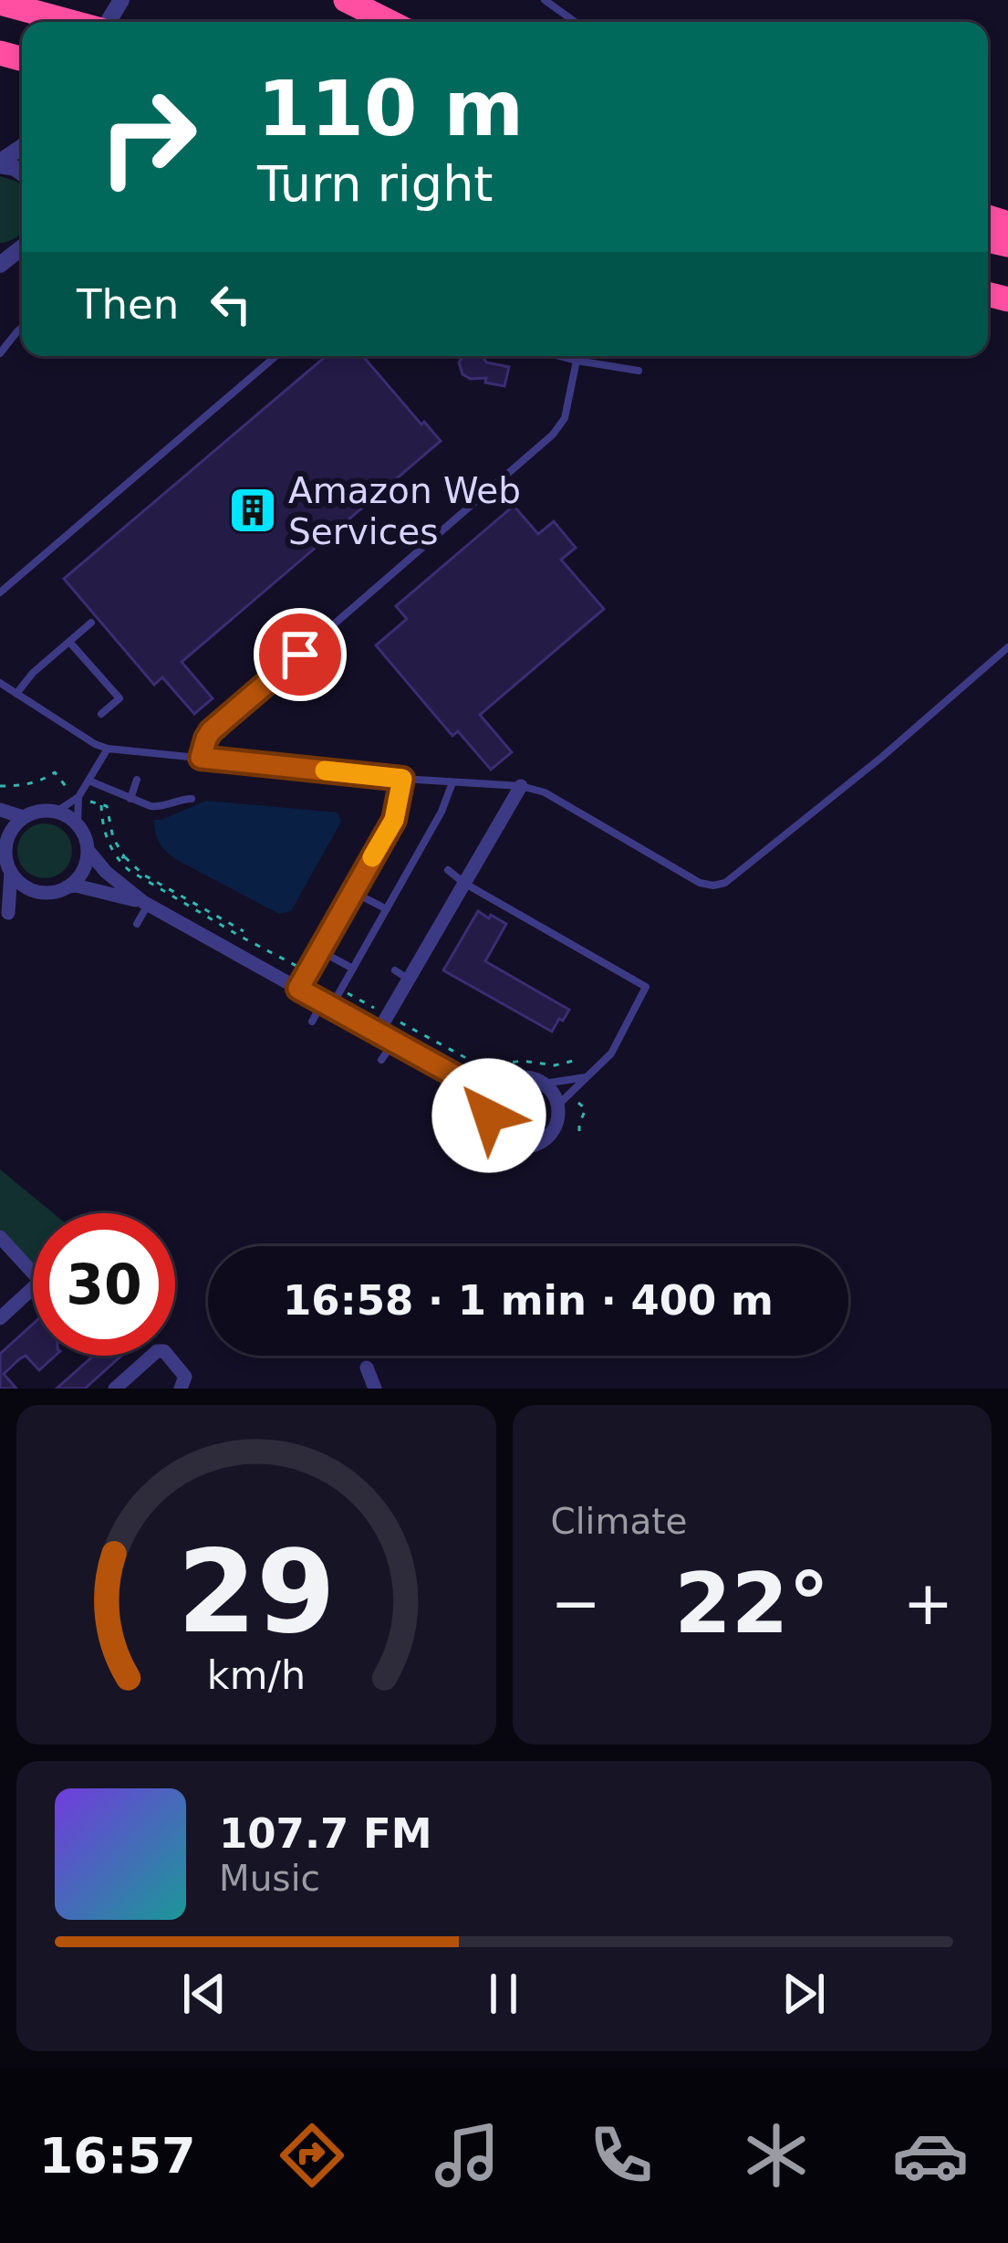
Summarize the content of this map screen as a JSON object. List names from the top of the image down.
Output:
{
  "places": {
    "building": ["Amazon Web Services"]
  },
  "page": {
    "turn": ["110 m", "Turn right"],
    "then": "Then",
    "limit": "30",
    "trip": "16:58 · 1 min · 400 m",
    "tile": "Climate",
    "heat": ["−", "22°", "+"],
    "song": ["107.7 FM", "Music"],
    "tabs": "16:57",
    "gauge": ["29", "km/h"]
  }
}
